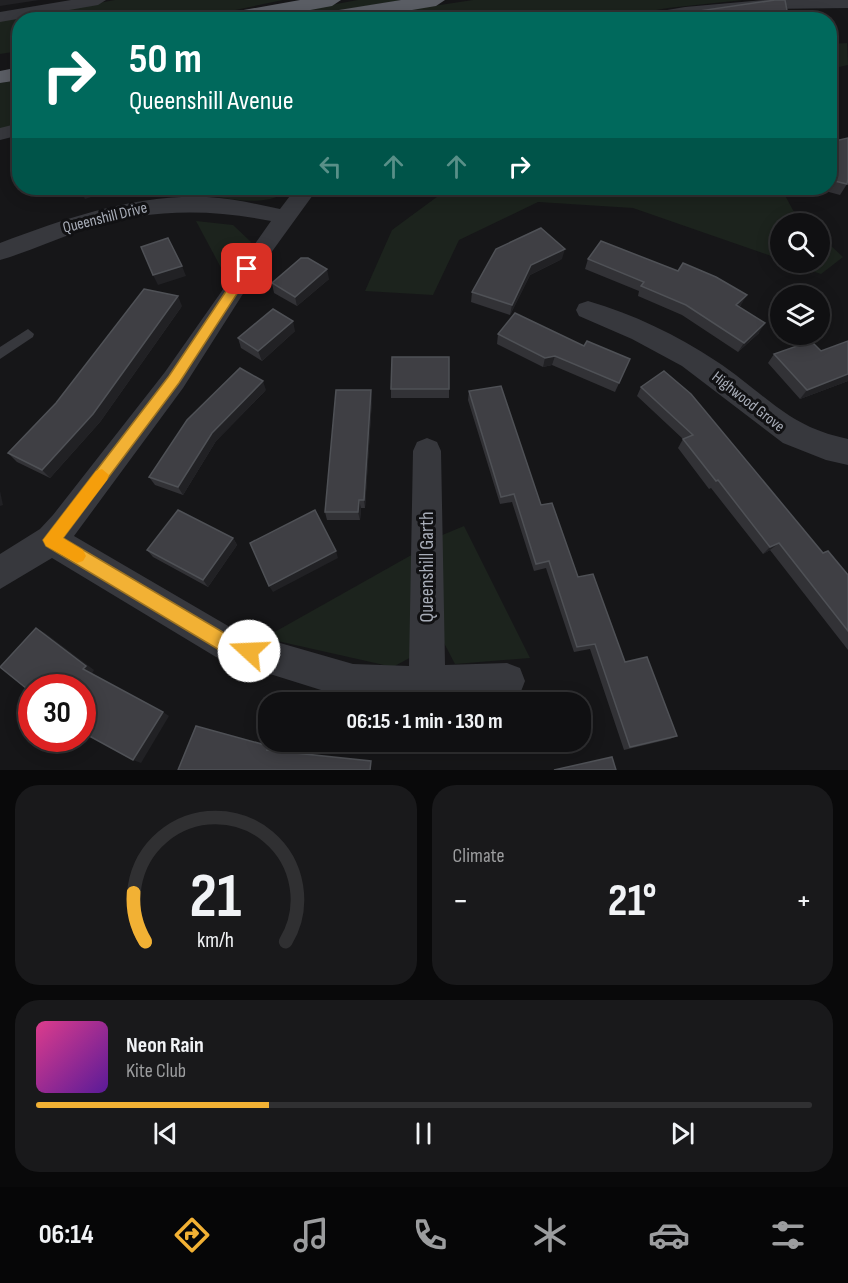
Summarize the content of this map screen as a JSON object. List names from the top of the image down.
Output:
{
  "streets": {
    "street": ["Queenshill Drive", "Highwood Grove", "Queenshill Garth"]
  },
  "page": {
    "turn": ["50 m", "Queenshill Avenue"],
    "limit": "30",
    "trip": "06:15 · 1 min · 130 m",
    "tile": "Climate",
    "heat": ["−", "21°", "+"],
    "song": ["Neon Rain", "Kite Club"],
    "tabs": "06:14",
    "gauge": ["21", "km/h"]
  }
}
